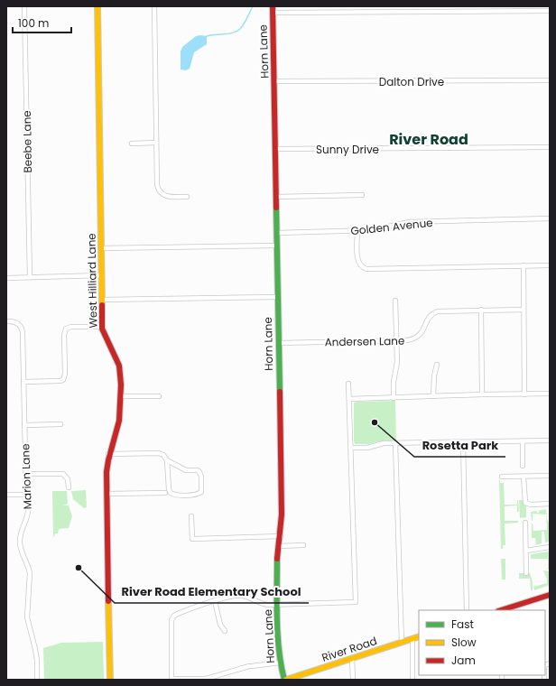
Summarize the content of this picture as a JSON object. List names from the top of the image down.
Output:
{
  "streets": {
    "street": [
      "Horn Lane",
      "Dalton Drive",
      "Beebe Lane",
      "Sunny Drive",
      "Golden Avenue",
      "West Hilliard Lane",
      "Andersen Lane",
      "Marion Lane",
      "River Road"
    ]
  },
  "crossings": [
    ["Horn Lane", "Dalton Drive"],
    ["Horn Lane", "Sunny Drive"],
    ["Horn Lane", "Golden Avenue"],
    ["Horn Lane", "Andersen Lane"],
    ["Horn Lane", "River Road"]
  ],
  "districts": ["River Road"],
  "places": ["Rosetta Park", "River Road Elementary School"],
  "legend": ["Fast", "Slow", "Jam"],
  "scale_bar": "100 m"
}
